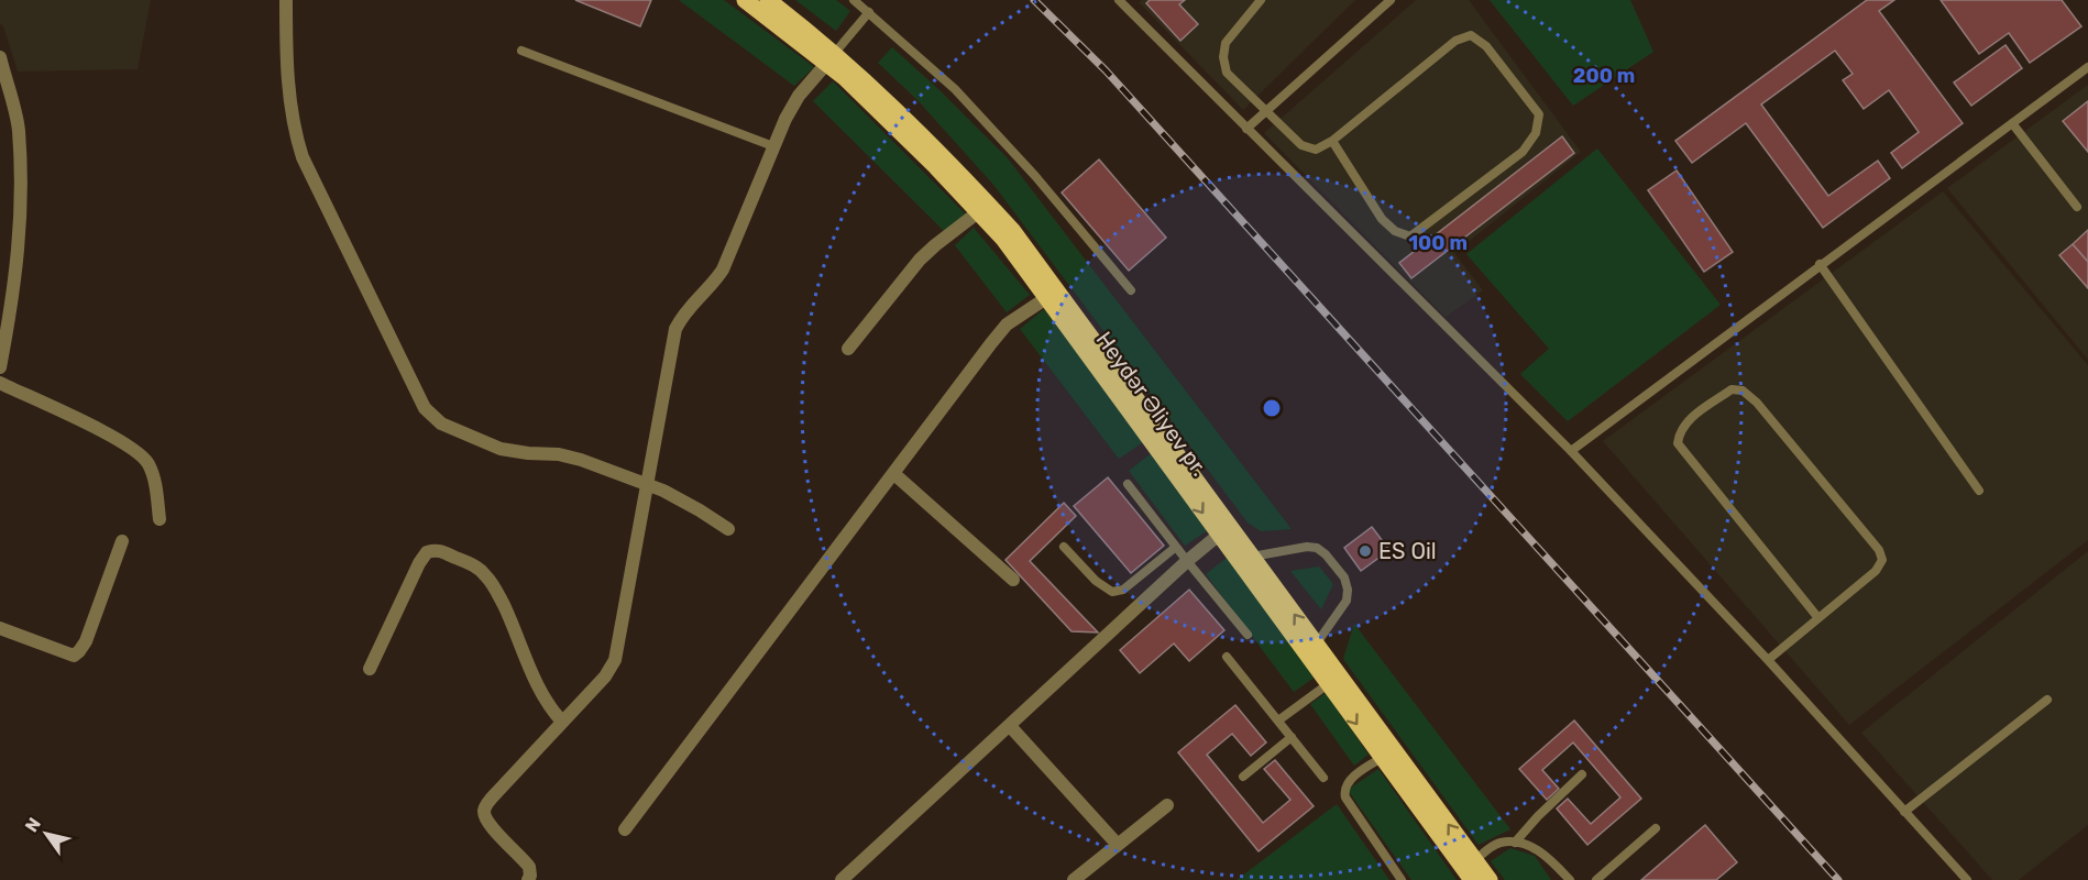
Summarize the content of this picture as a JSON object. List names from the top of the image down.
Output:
{
  "streets": {
    "main road": ["Heydər Əliyev pr."]
  },
  "places": ["ES Oil"],
  "north": "top left",
  "rings": ["200 m", "100 m"]
}
